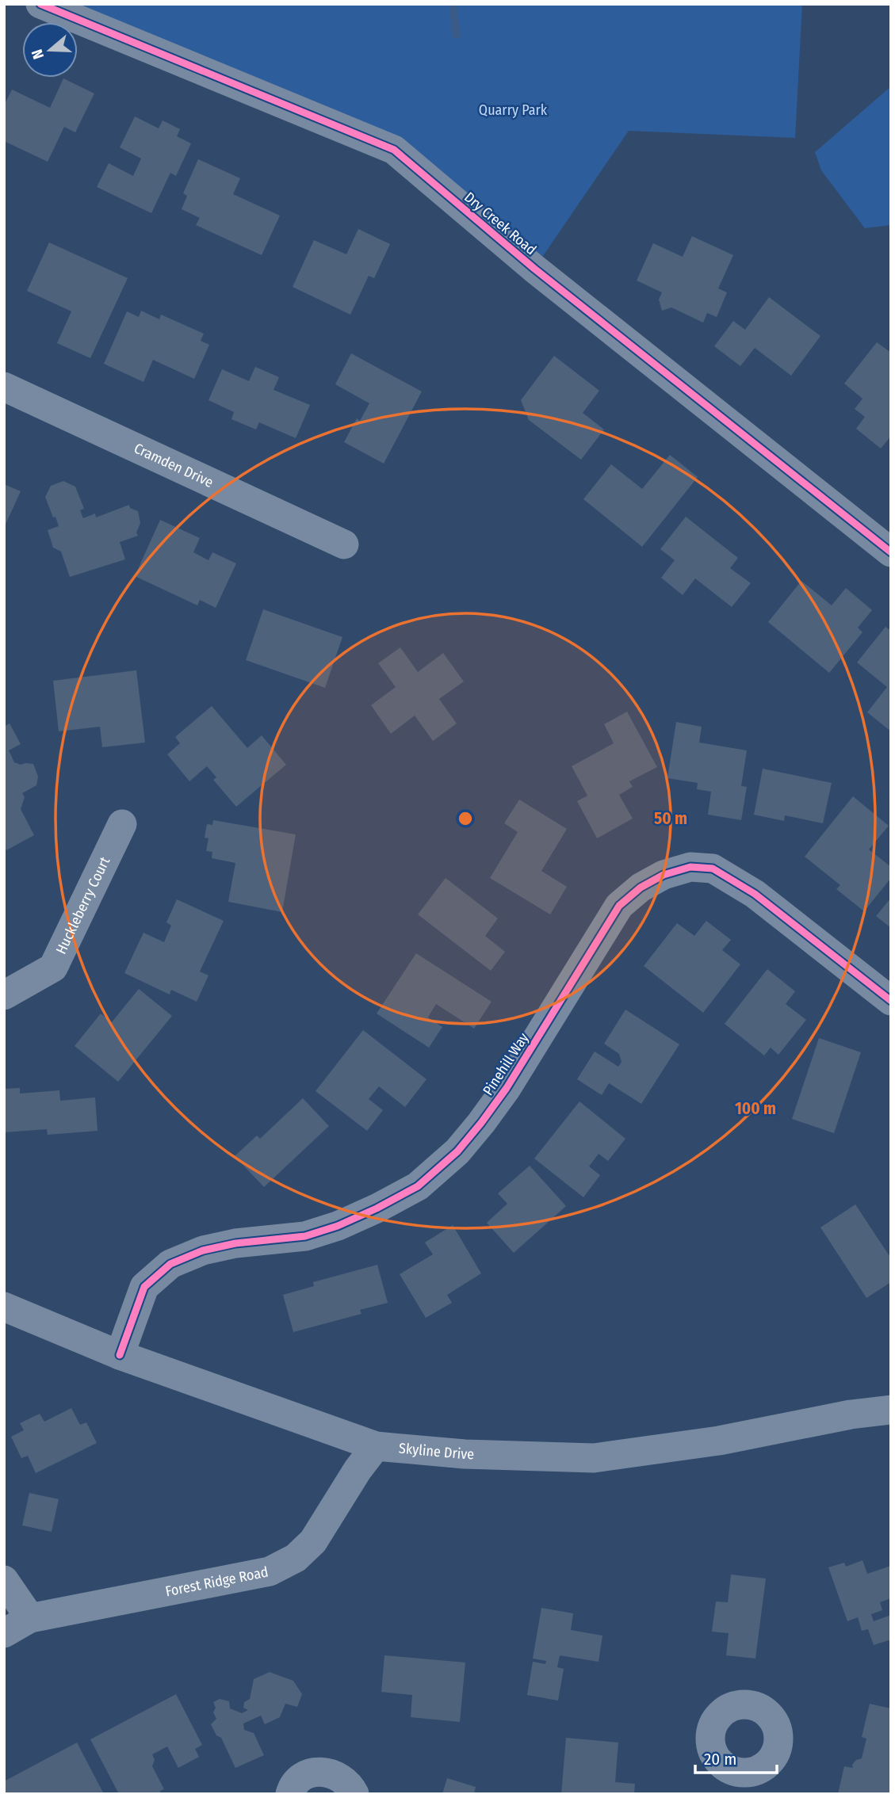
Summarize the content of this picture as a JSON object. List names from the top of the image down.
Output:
{
  "streets": {
    "street": [
      "Dry Creek Road",
      "Cramden Drive",
      "Huckleberry Court",
      "Pinehill Way",
      "Skyline Drive",
      "Forest Ridge Road"
    ]
  },
  "crossings": [
    ["Pinehill Way", "Skyline Drive"],
    ["Skyline Drive", "Forest Ridge Road"]
  ],
  "parks": ["Quarry Park"],
  "scale_bar": "20 m",
  "north": "left",
  "rings": ["50 m", "100 m"]
}
